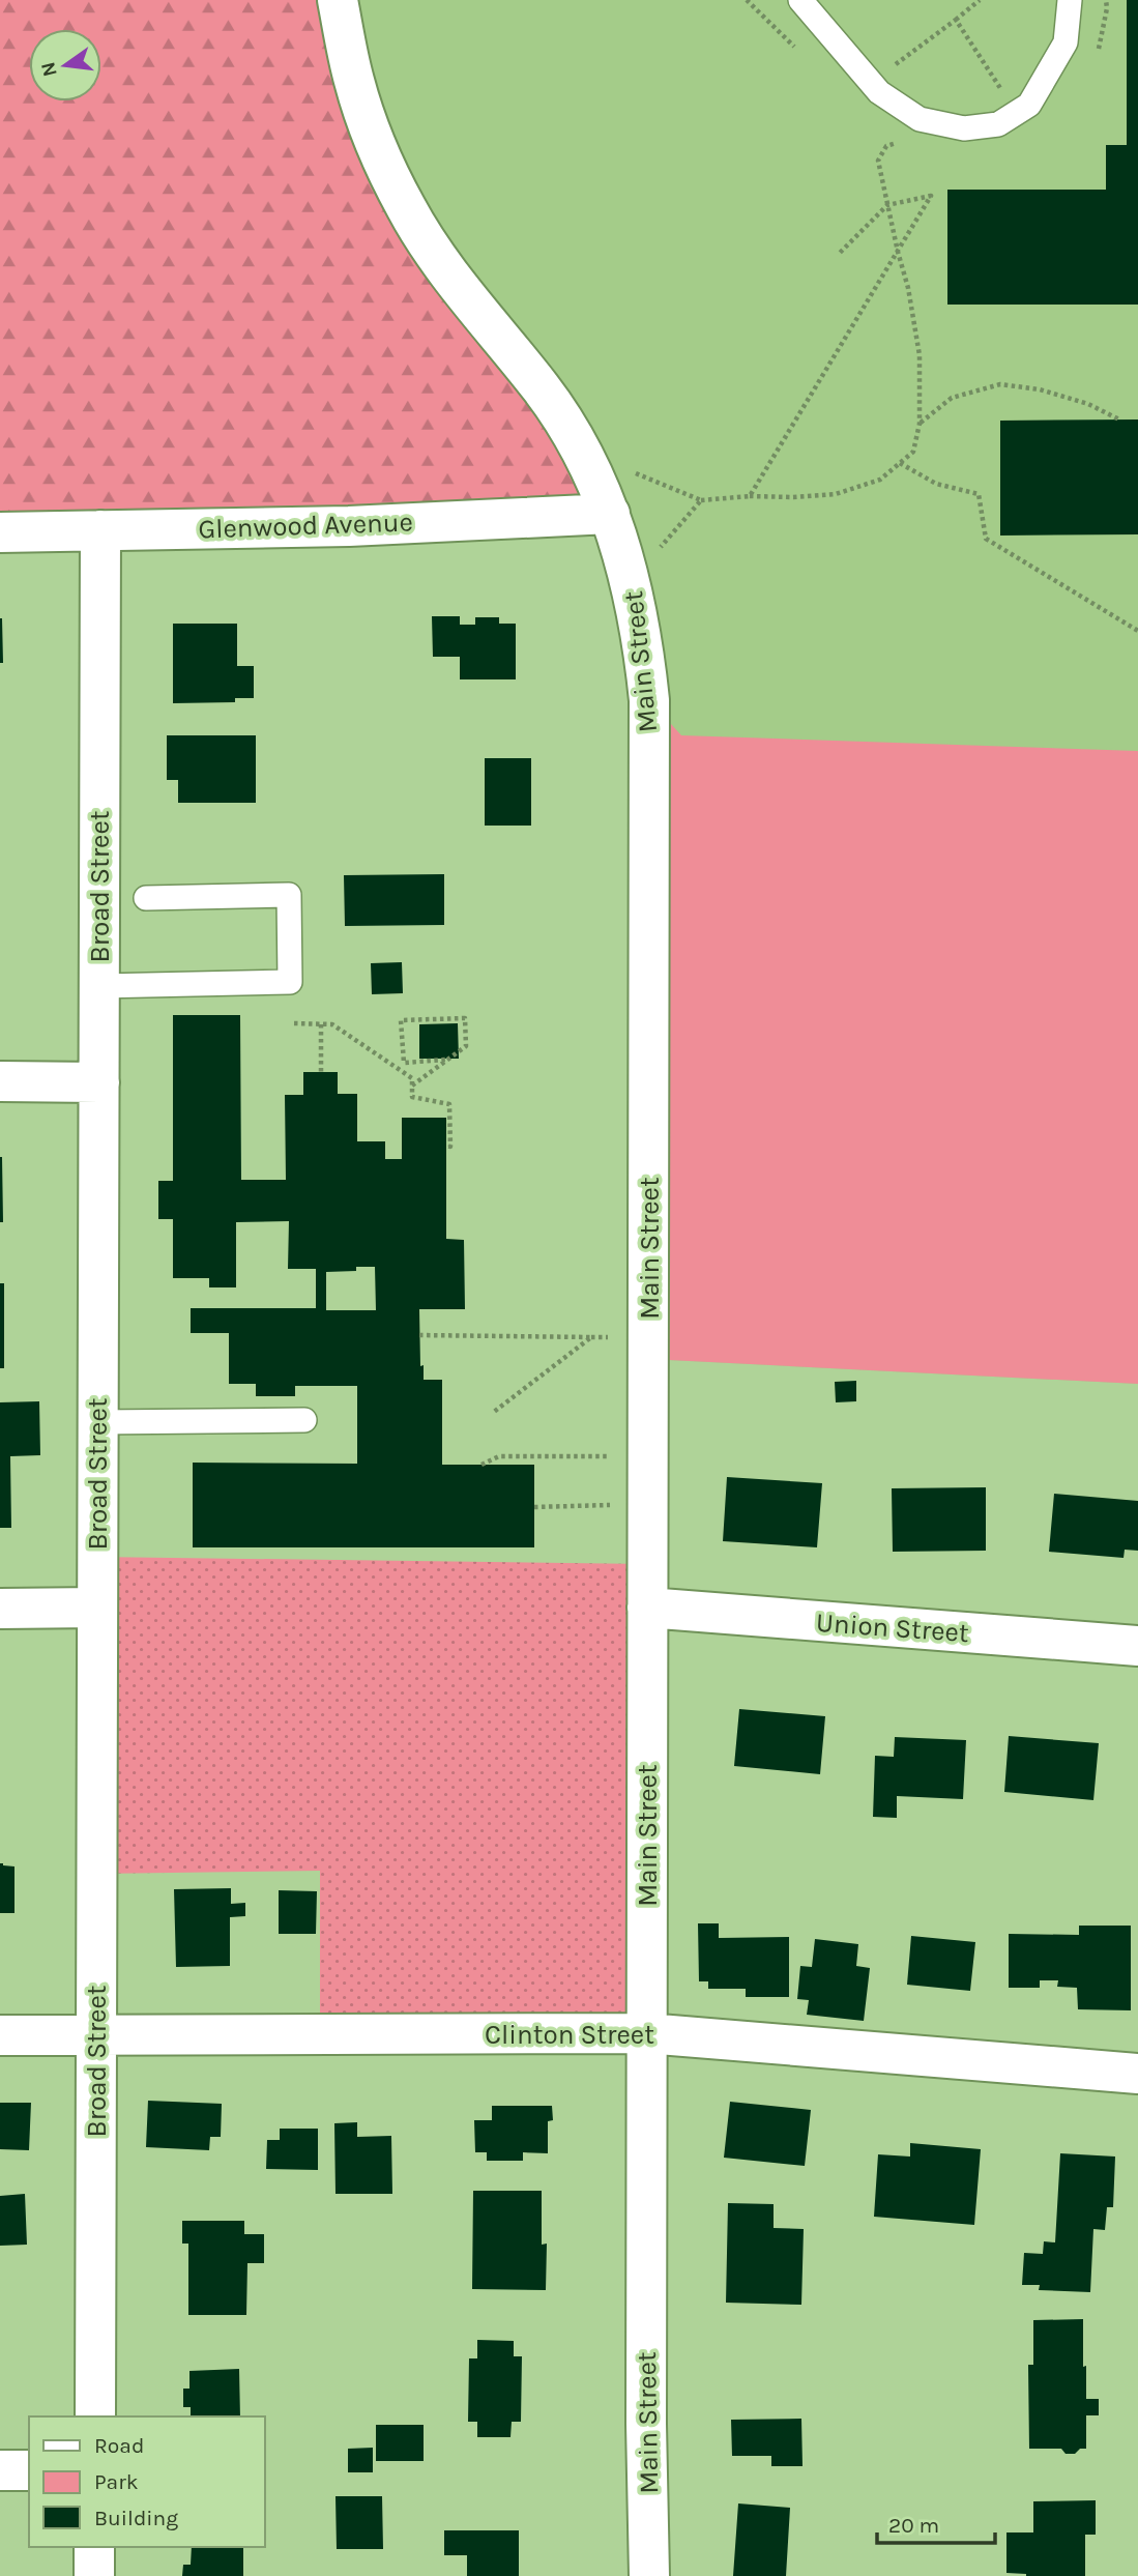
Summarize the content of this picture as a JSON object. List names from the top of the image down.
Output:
{
  "streets": {
    "street": [
      "Glenwood Avenue",
      "Main Street",
      "Broad Street",
      "Union Street",
      "Clinton Street"
    ]
  },
  "crossings": [
    ["Glenwood Avenue", "Main Street"],
    ["Glenwood Avenue", "Broad Street"],
    ["Main Street", "Union Street"],
    ["Main Street", "Clinton Street"],
    ["Broad Street", "Clinton Street"]
  ],
  "legend": ["Road", "Park", "Building"],
  "scale_bar": "20 m",
  "north": "left"
}
